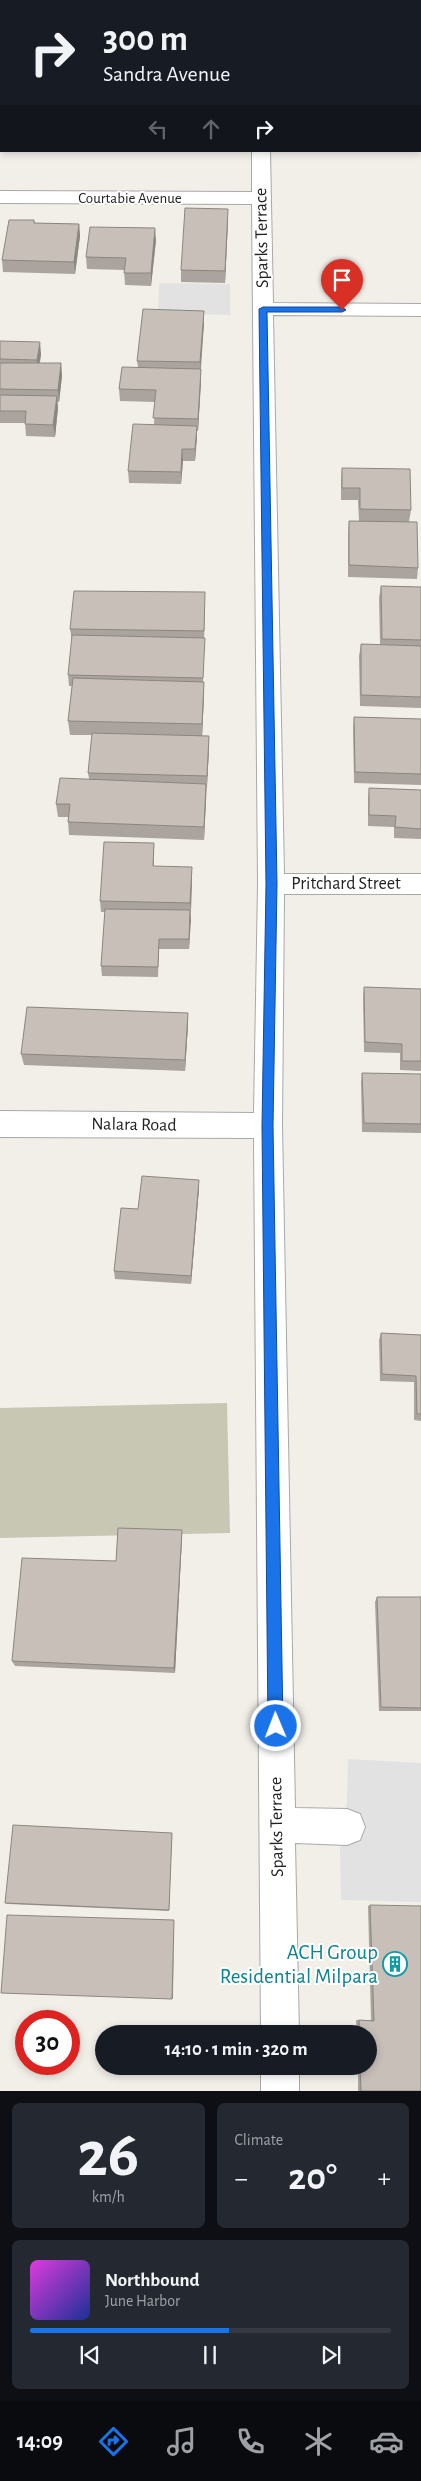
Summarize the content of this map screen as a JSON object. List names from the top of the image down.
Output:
{
  "streets": {
    "street": [
      "Courtabie Avenue",
      "Sparks Terrace",
      "Pritchard Street",
      "Nalara Road"
    ]
  },
  "crossings": [
    ["Courtabie Avenue", "Sparks Terrace"],
    ["Sparks Terrace", "Pritchard Street"],
    ["Sparks Terrace", "Nalara Road"]
  ],
  "places": {
    "building": ["ACH Group Residential Milpara"]
  },
  "page": {
    "turn": ["300 m", "Sandra Avenue"],
    "limit": "30",
    "trip": "14:10 · 1 min · 320 m",
    "tile": [
      ["26", "km/h"],
      "Climate"
    ],
    "heat": ["−", "20°", "+"],
    "song": ["Northbound", "June Harbor"],
    "tabs": "14:09"
  }
}
